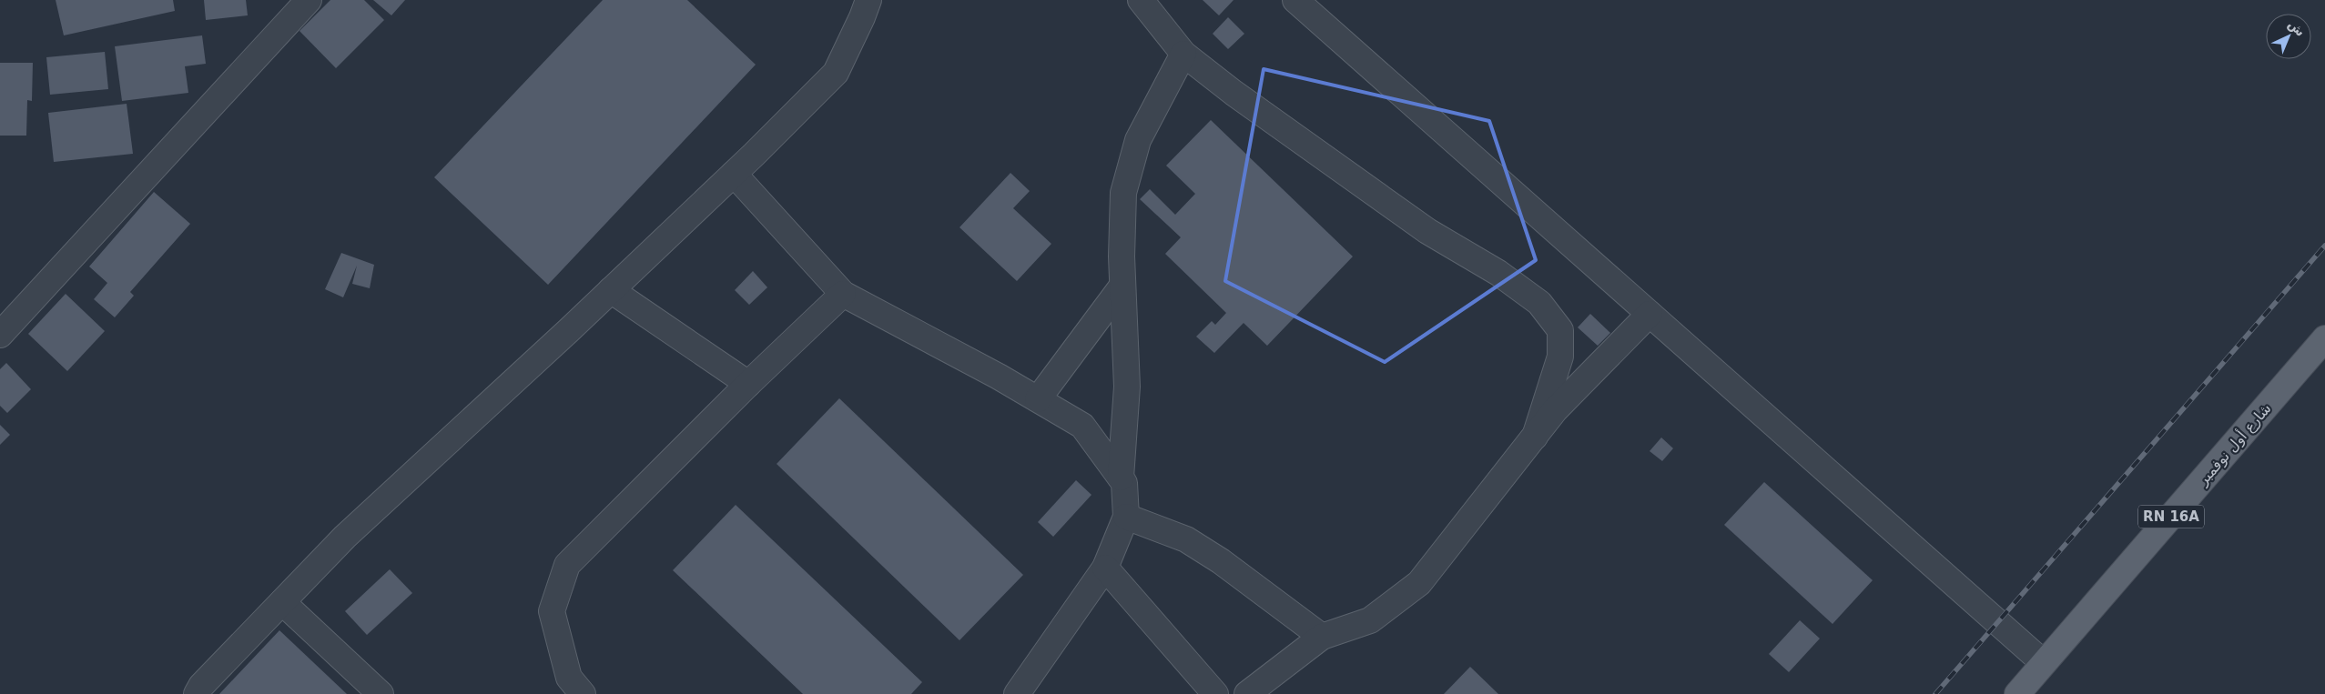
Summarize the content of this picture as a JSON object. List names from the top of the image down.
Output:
{
  "streets": {
    "main road": ["شارع أول نوفمبر", "RN 16A"]
  },
  "north": "top right"
}
